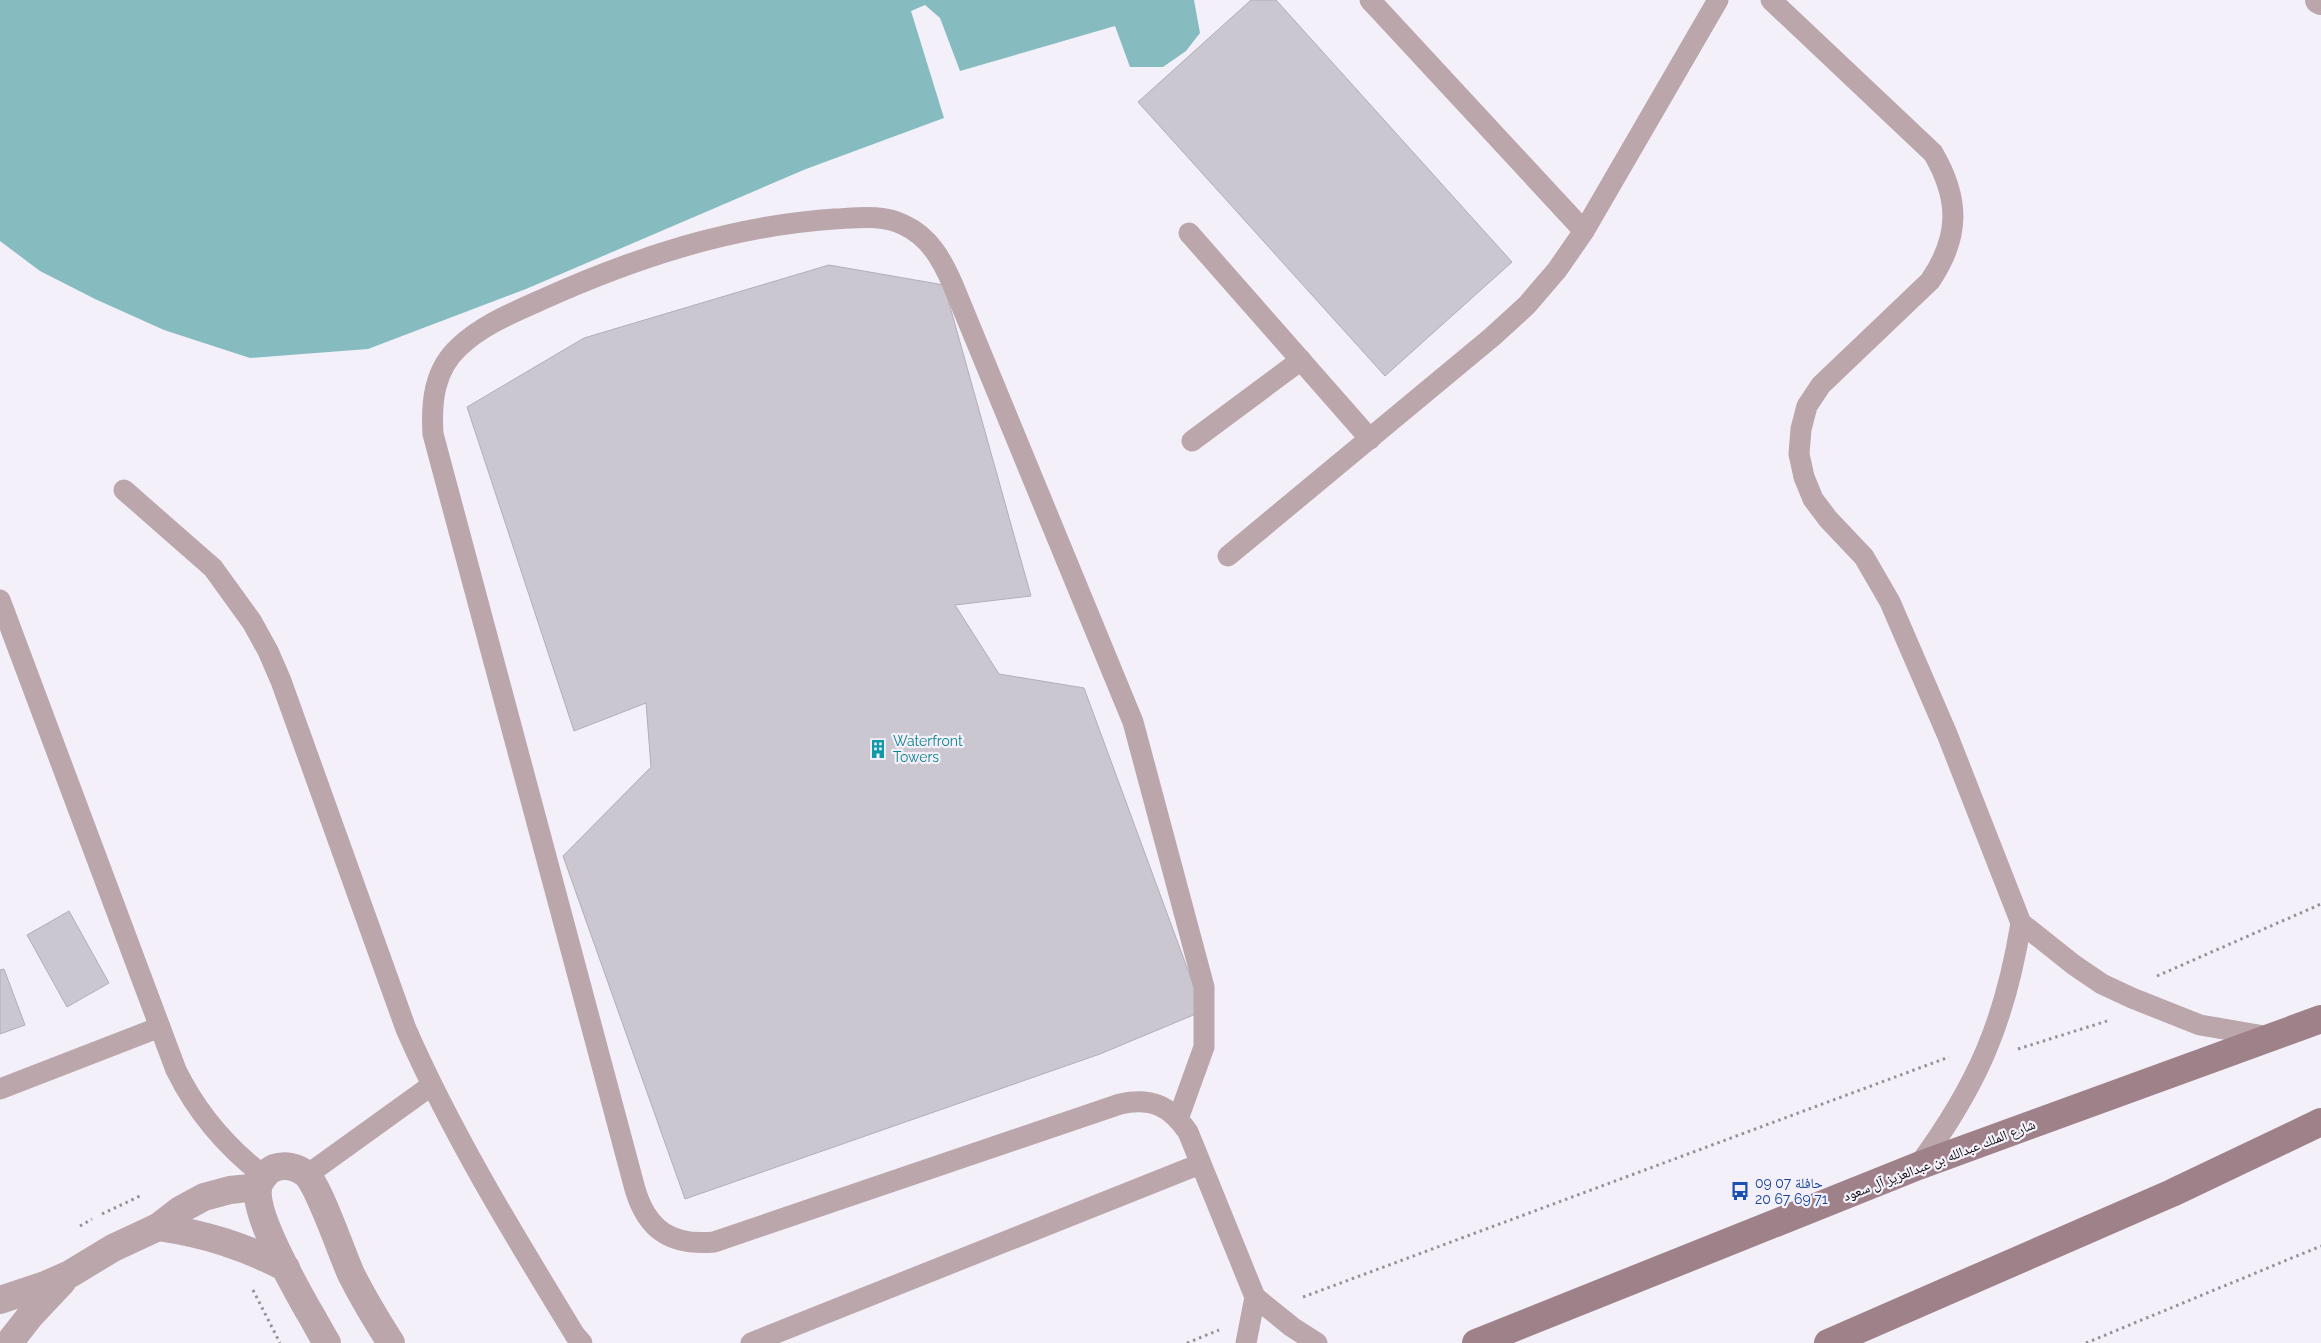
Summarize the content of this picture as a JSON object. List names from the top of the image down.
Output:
{
  "streets": {
    "main road": ["شارع الملك عبدالله بن عبدالعزيز آل سعود"]
  },
  "places": {
    "building": ["Waterfront Towers"],
    "bus stop": ["حافلة 07 09 20 67 69 71"]
  }
}
